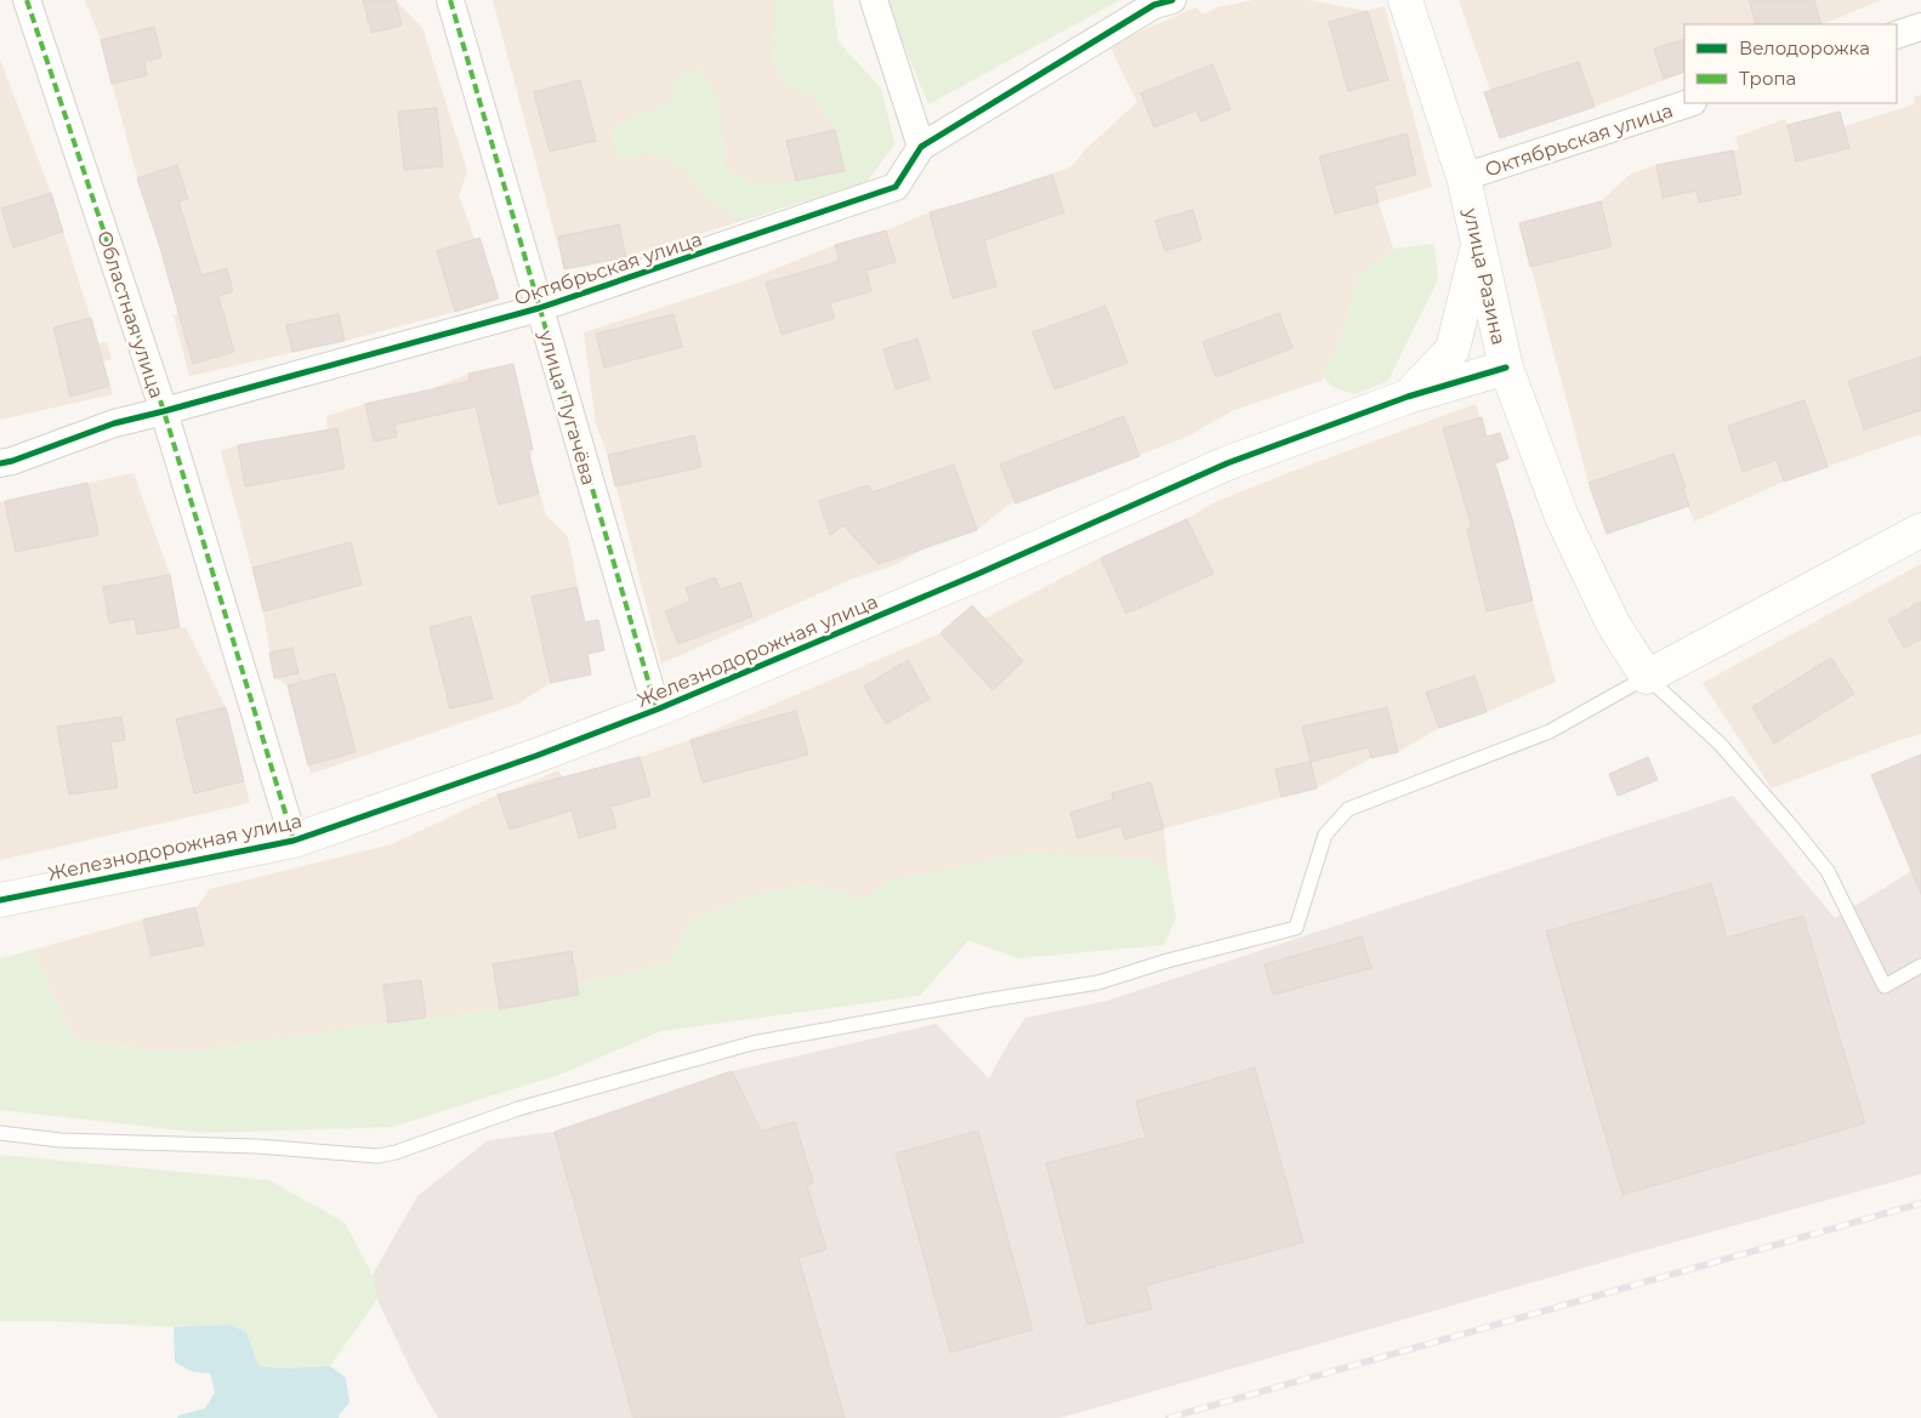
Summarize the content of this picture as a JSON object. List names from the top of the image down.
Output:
{
  "streets": {
    "street": [
      "Октябрьская улица",
      "улица Разина",
      "Областная улица",
      "улица Пугачёва",
      "Железнодорожная улица"
    ]
  },
  "crossings": [
    ["Октябрьская улица", "улица Разина"],
    ["Октябрьская улица", "Областная улица"],
    ["Октябрьская улица", "улица Пугачёва"],
    ["улица Разина", "Железнодорожная улица"],
    ["Областная улица", "Железнодорожная улица"],
    ["улица Пугачёва", "Железнодорожная улица"]
  ],
  "legend": ["Велодорожка", "Тропа"]
}
